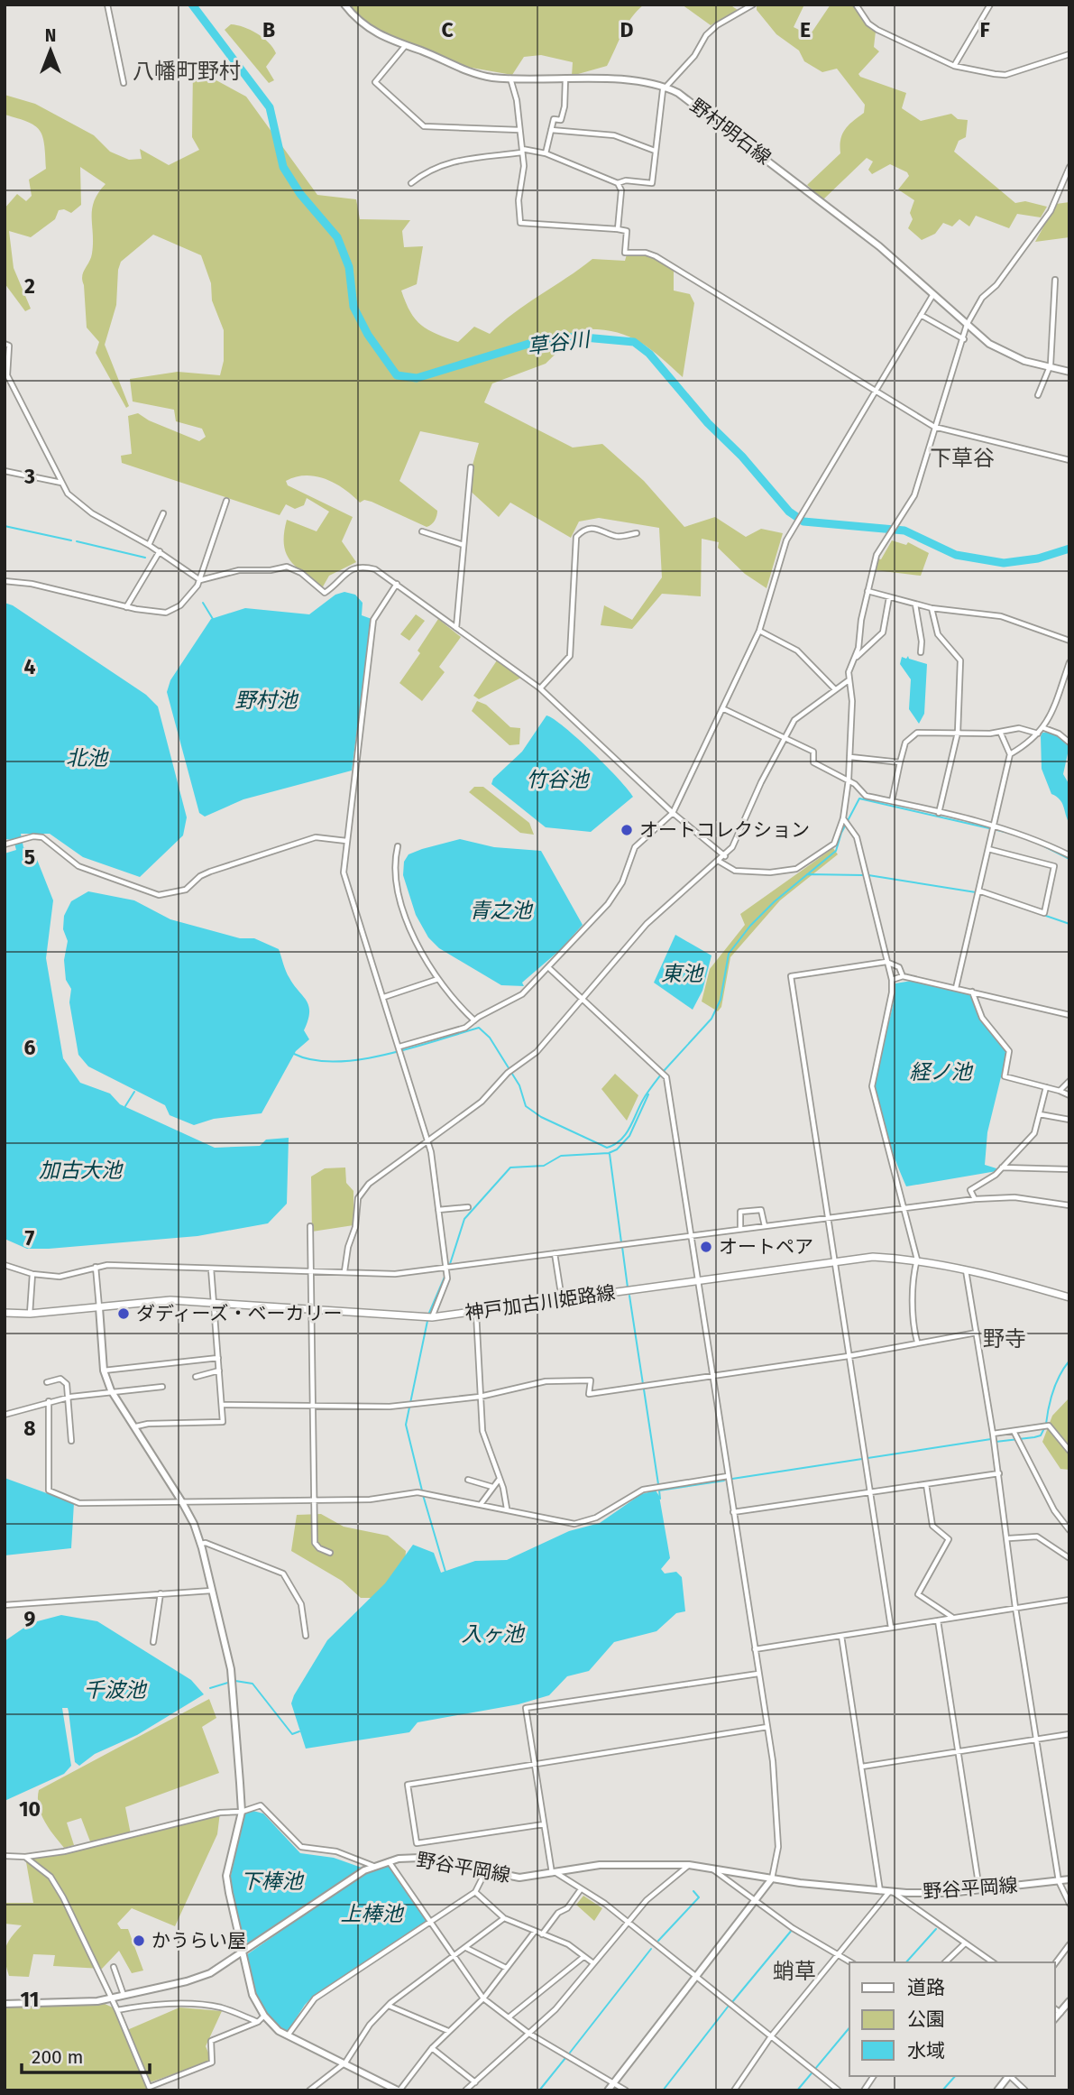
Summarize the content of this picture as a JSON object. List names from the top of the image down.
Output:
{
  "streets": {
    "main road": ["野村明石線", "神戸加古川姫路線", "野谷平岡線"]
  },
  "districts": [
    "八幡町野村",
    "下草谷",
    "野寺",
    "蛸草"
  ],
  "water": [
    "草谷川",
    "野村池",
    "北池",
    "竹谷池",
    "青之池",
    "東池",
    "経ノ池",
    "加古大池",
    "入ヶ池",
    "千波池",
    "下棒池",
    "上棒池"
  ],
  "places": [
    "オートコレクション",
    "オートペア",
    "ダディーズ・ベーカリー",
    "かうらい屋"
  ],
  "legend": ["道路", "公園", "水域"],
  "scale_bar": "200 m",
  "north": "top",
  "grid": {
    "columns": [
      "B",
      "C",
      "D",
      "E",
      "F"
    ],
    "rows": [
      "2",
      "3",
      "4",
      "5",
      "6",
      "7",
      "8",
      "9",
      "10",
      "11"
    ]
  }
}
